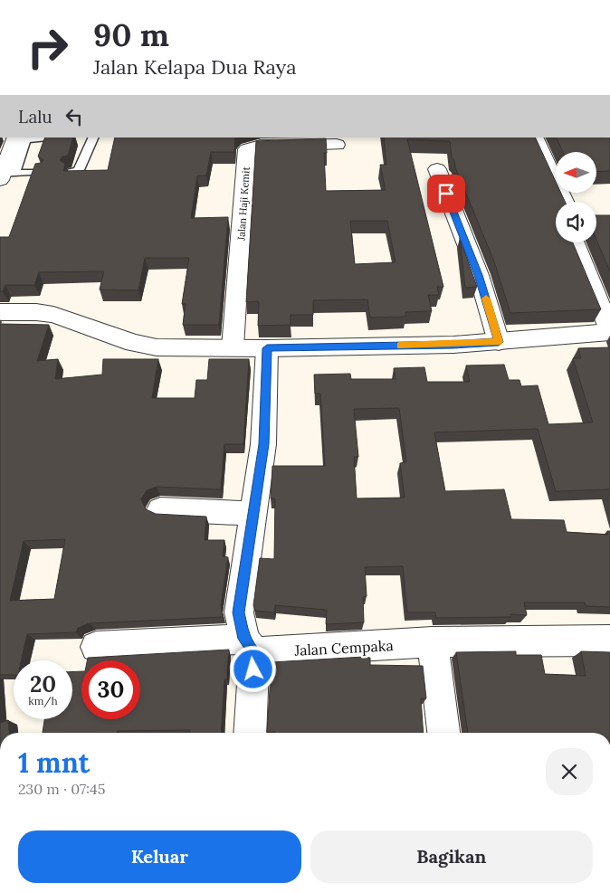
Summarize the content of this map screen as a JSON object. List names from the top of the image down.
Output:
{
  "streets": {
    "street": ["Jalan Haji Kemit", "Jalan Cempaka"]
  },
  "north": "left",
  "page": {
    "turn": ["90 m", "Jalan Kelapa Dua Raya"],
    "then": "Lalu",
    "speed": "20 km/h",
    "limit": "30",
    "heading": ["1 mnt", "230 m · 07:45"],
    "buttons": ["Keluar", "Bagikan"]
  }
}
